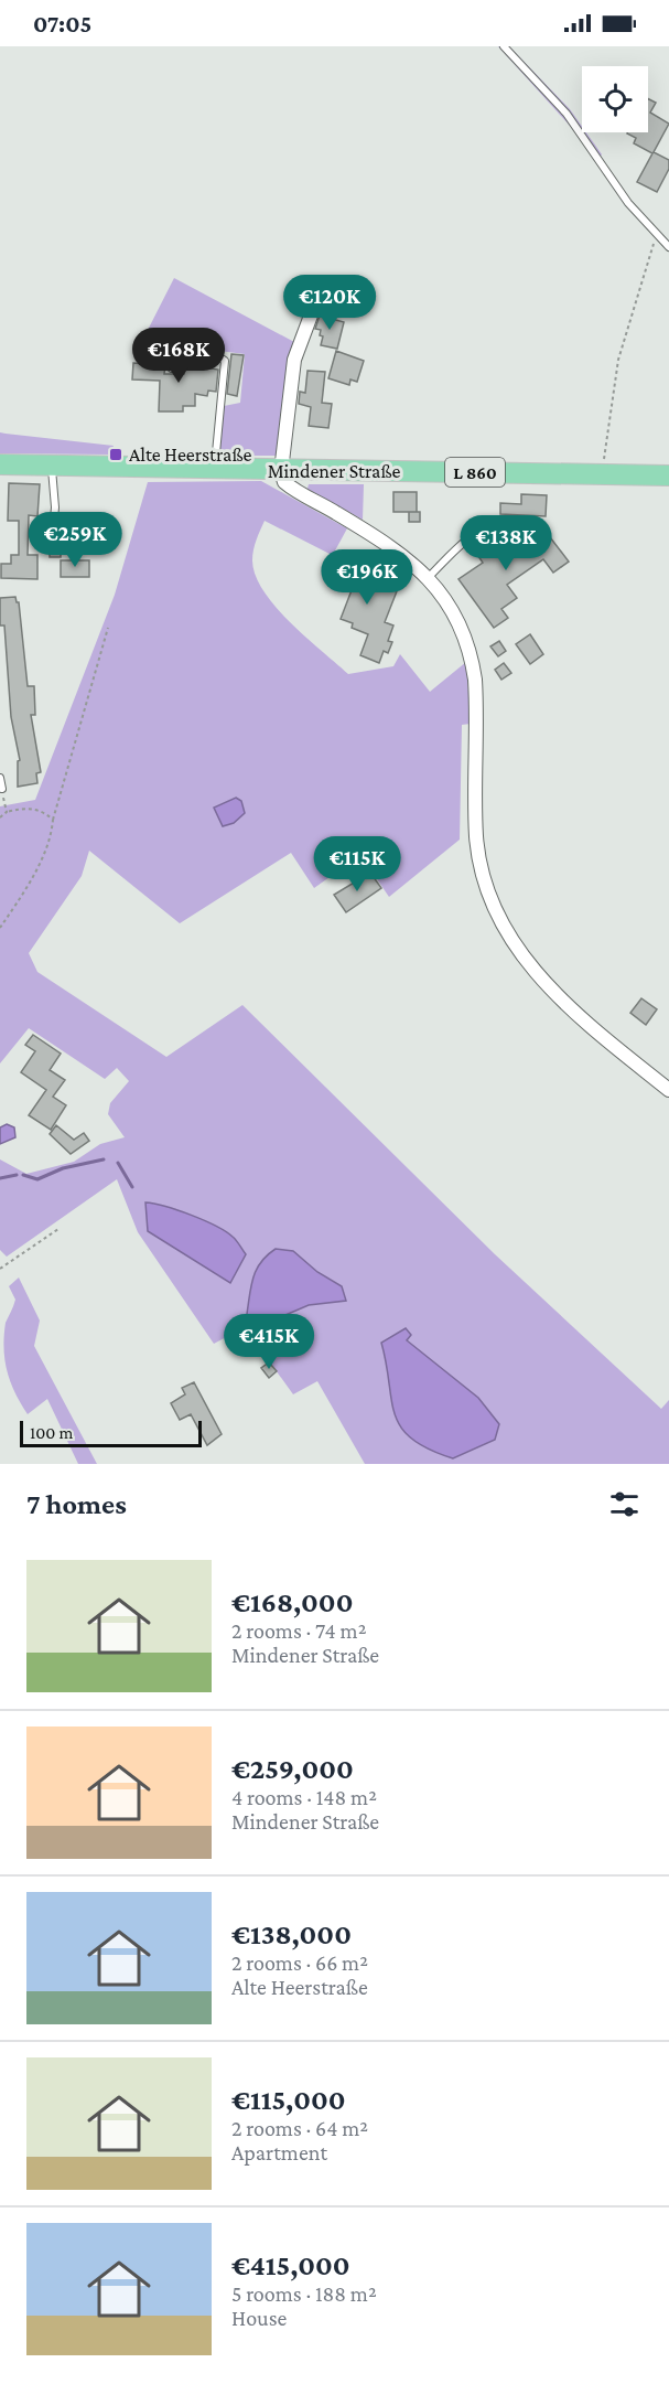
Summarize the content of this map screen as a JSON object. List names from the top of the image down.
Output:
{
  "streets": {
    "main road": ["Mindener Straße", "L 860"]
  },
  "places": {
    "transit": ["Alte Heerstraße"]
  },
  "scale_bar": "100 m",
  "page": {
    "status": "07:05",
    "price": [
      "€120K",
      "€168K",
      "€259K",
      "€138K",
      "€196K",
      "€115K",
      "€415K"
    ],
    "scale": "100 m",
    "heading": "7 homes",
    "list": [
      {
        "name": "€168,000",
        "note": "2 rooms · 74 m² · Mindener Straße"
      },
      {
        "name": "€259,000",
        "note": "4 rooms · 148 m² · Mindener Straße"
      },
      {
        "name": "€138,000",
        "note": "2 rooms · 66 m² · Alte Heerstraße"
      },
      {
        "name": "€115,000",
        "note": "2 rooms · 64 m² · Apartment"
      },
      {
        "name": "€415,000",
        "note": "5 rooms · 188 m² · House"
      }
    ]
  }
}
